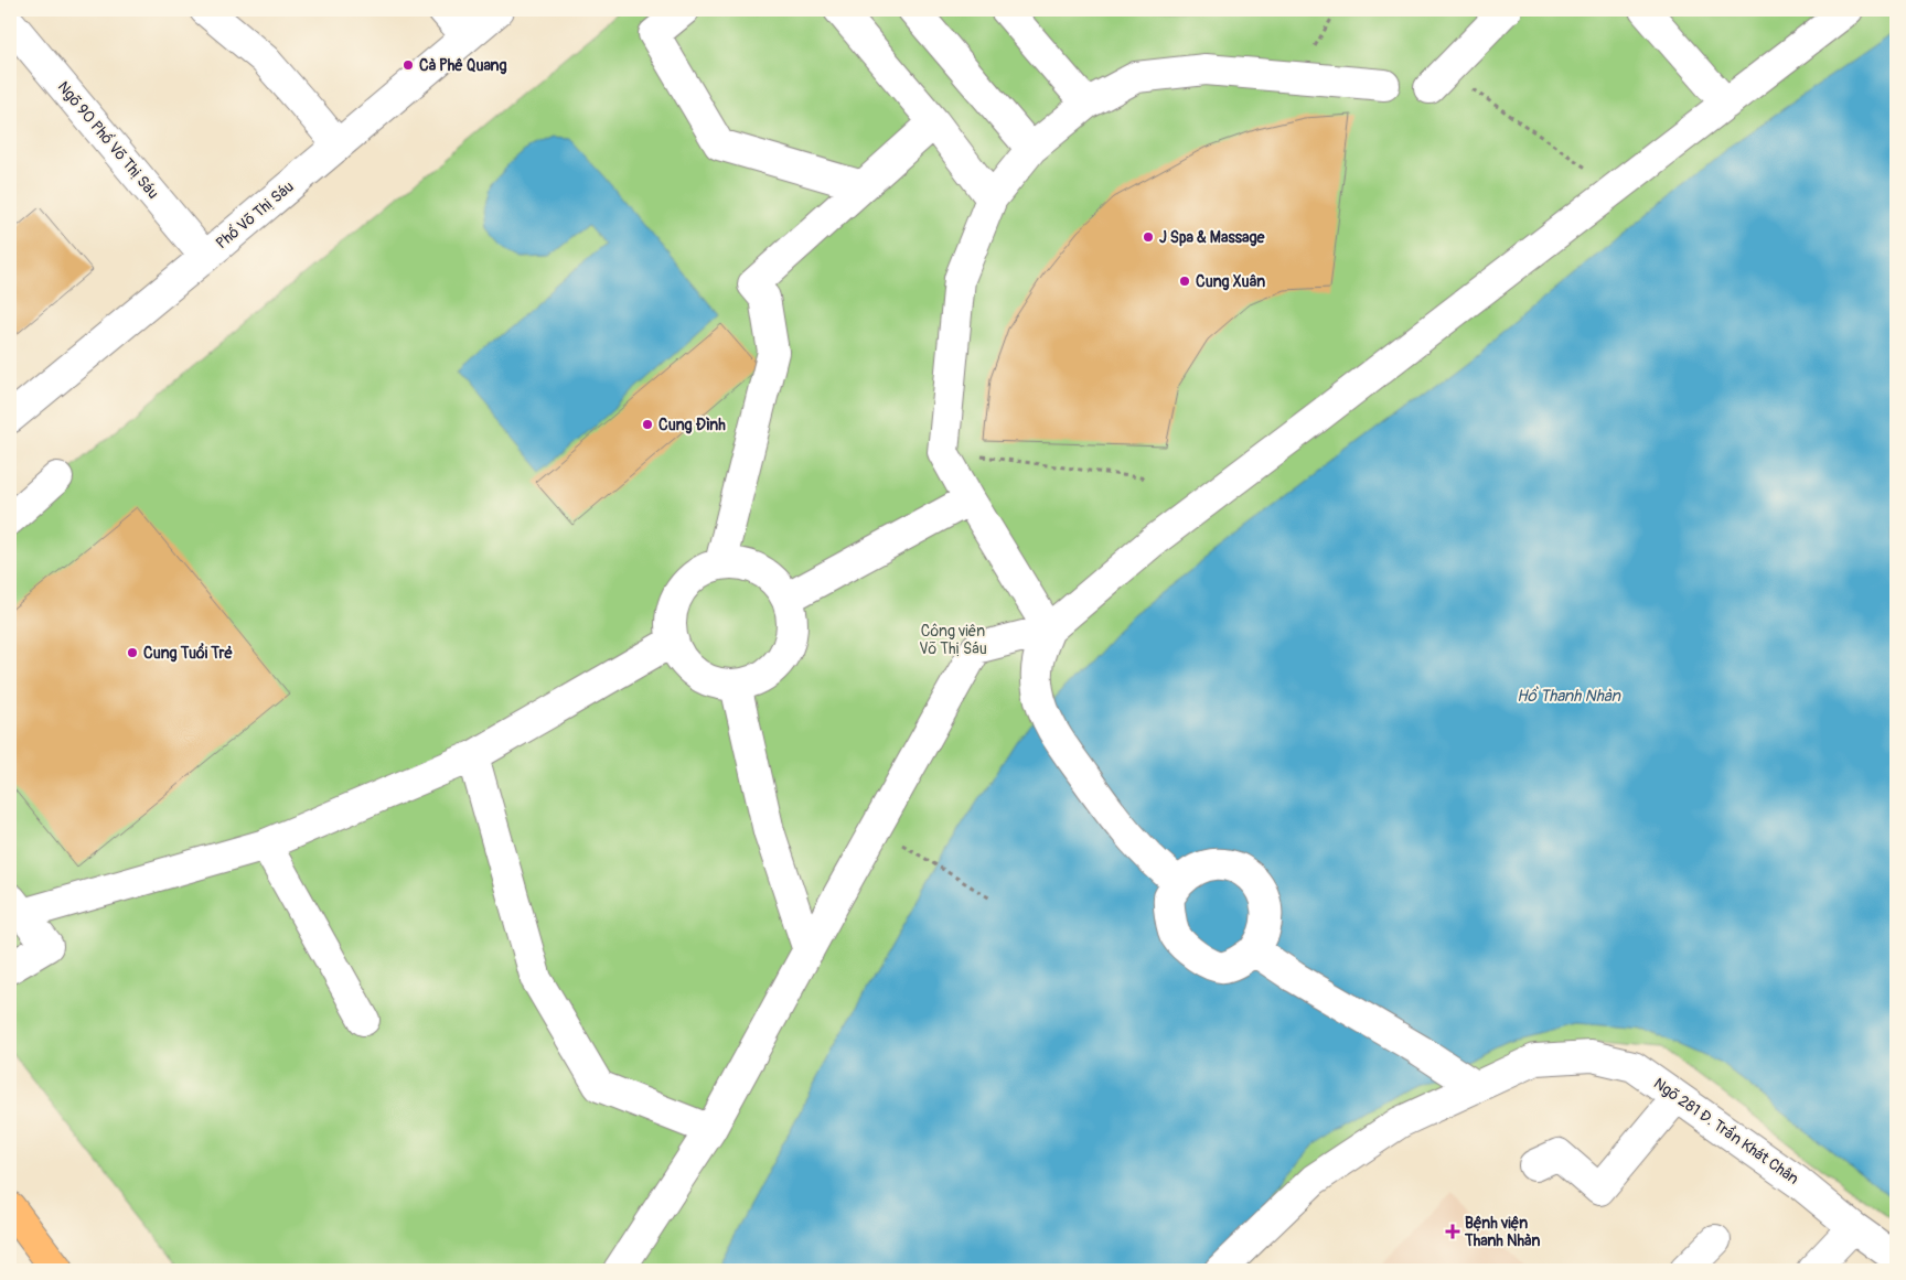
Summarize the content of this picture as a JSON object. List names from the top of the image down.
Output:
{
  "streets": {
    "street": ["Ngõ 90 Phố Võ Thị Sáu", "Phố Võ Thị Sáu", "Ngõ 281 Đ. Trần Khát Chân"]
  },
  "crossings": [
    ["Ngõ 90 Phố Võ Thị Sáu", "Phố Võ Thị Sáu"]
  ],
  "water": ["Hồ Thanh Nhàn"],
  "parks": ["Công viên Võ Thị Sáu"],
  "places": {
    "other": [
      "Cà Phê Quang",
      "J Spa & Massage",
      "Cung Xuân",
      "Cung Đình",
      "Cung Tuổi Trẻ"
    ],
    "health": ["Bệnh viện Thanh Nhàn"]
  }
}
